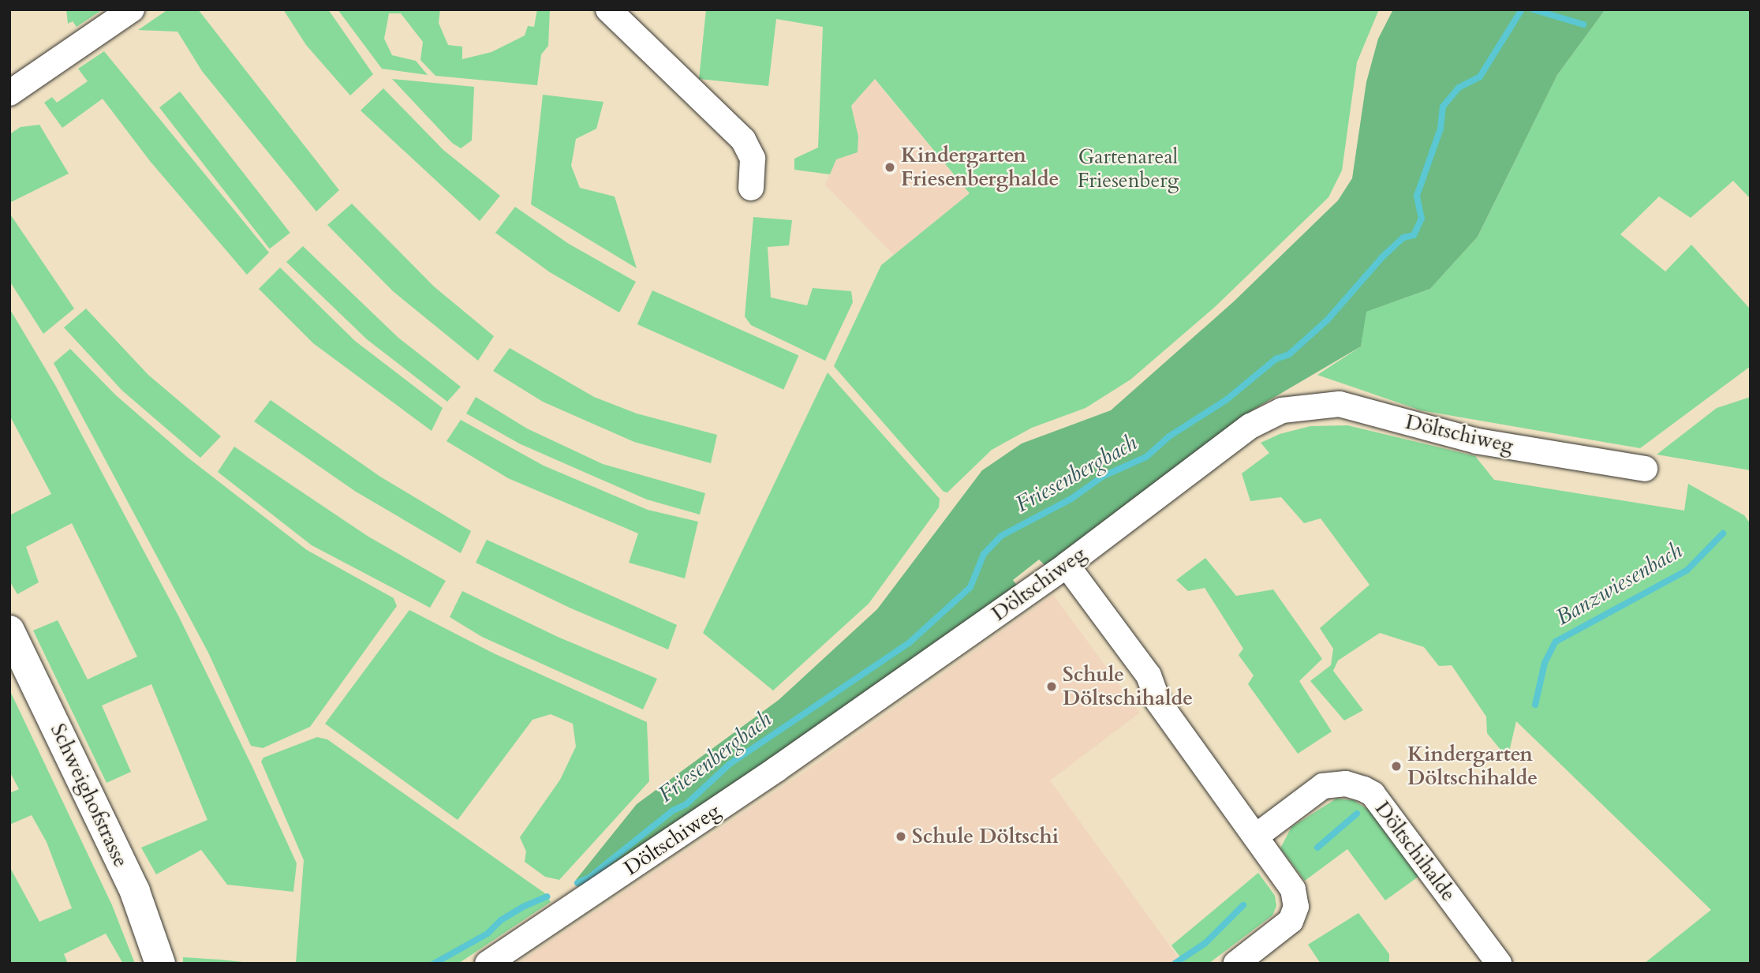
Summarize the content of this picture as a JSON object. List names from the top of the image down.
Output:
{
  "streets": {
    "main road": ["Schweighofstrasse"],
    "street": ["Döltschiweg", "Döltschihalde"]
  },
  "water": ["Friesenbergbach", "Banzwiesenbach"],
  "parks": ["Gartenareal Friesenberg"],
  "places": [
    "Kindergarten Friesenberghalde",
    "Schule Döltschihalde",
    "Kindergarten Döltschihalde",
    "Schule Döltschi"
  ]
}
